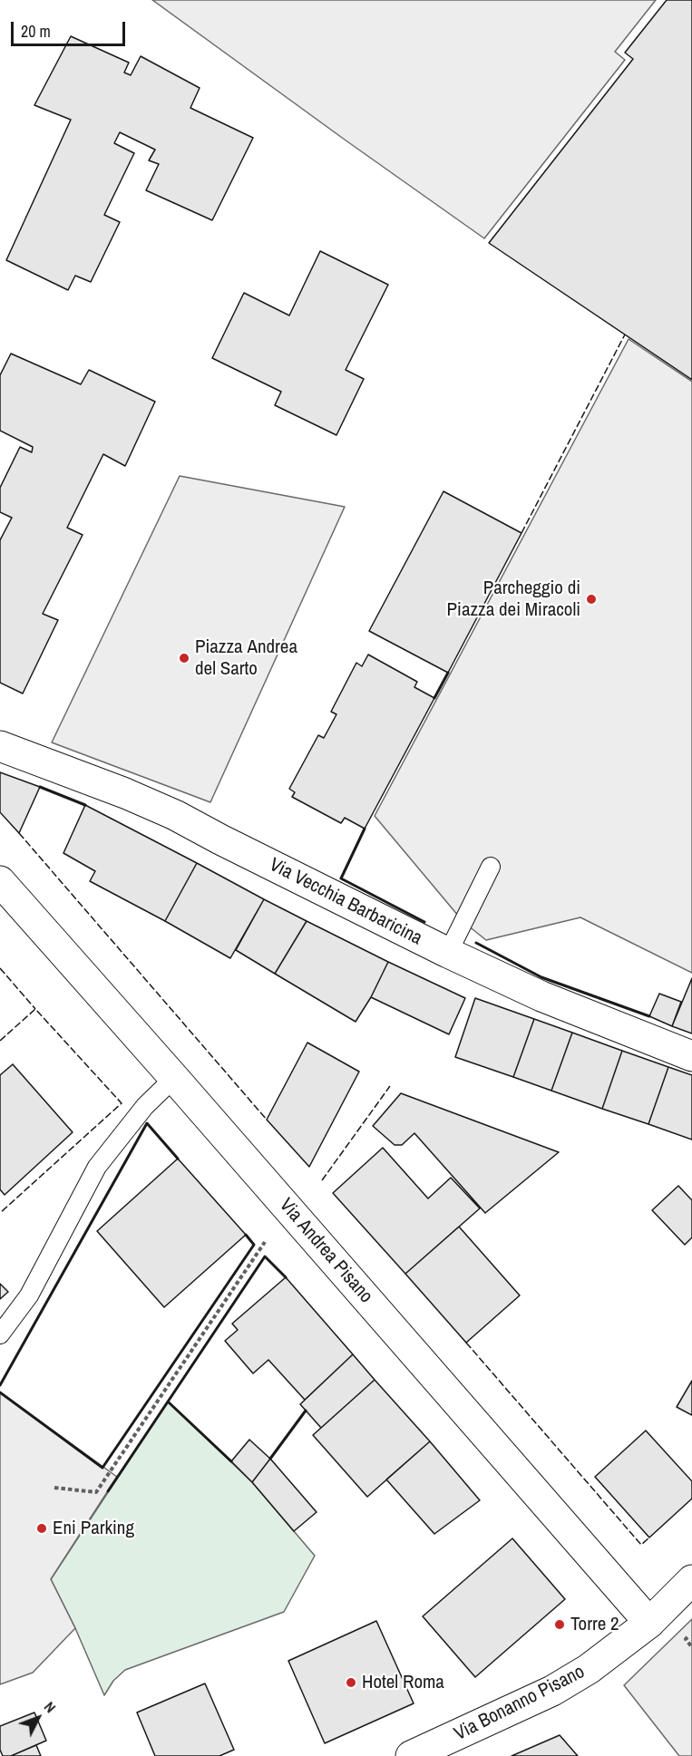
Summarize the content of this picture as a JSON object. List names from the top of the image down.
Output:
{
  "streets": {
    "street": ["Via Vecchia Barbaricina", "Via Andrea Pisano", "Via Bonanno Pisano"]
  },
  "crossings": [
    ["Via Andrea Pisano", "Via Bonanno Pisano"]
  ],
  "places": [
    "Parcheggio di Piazza dei Miracoli",
    "Piazza Andrea del Sarto",
    "Eni Parking",
    "Torre 2",
    "Hotel Roma"
  ],
  "scale_bar": "20 m",
  "north": "top right"
}
